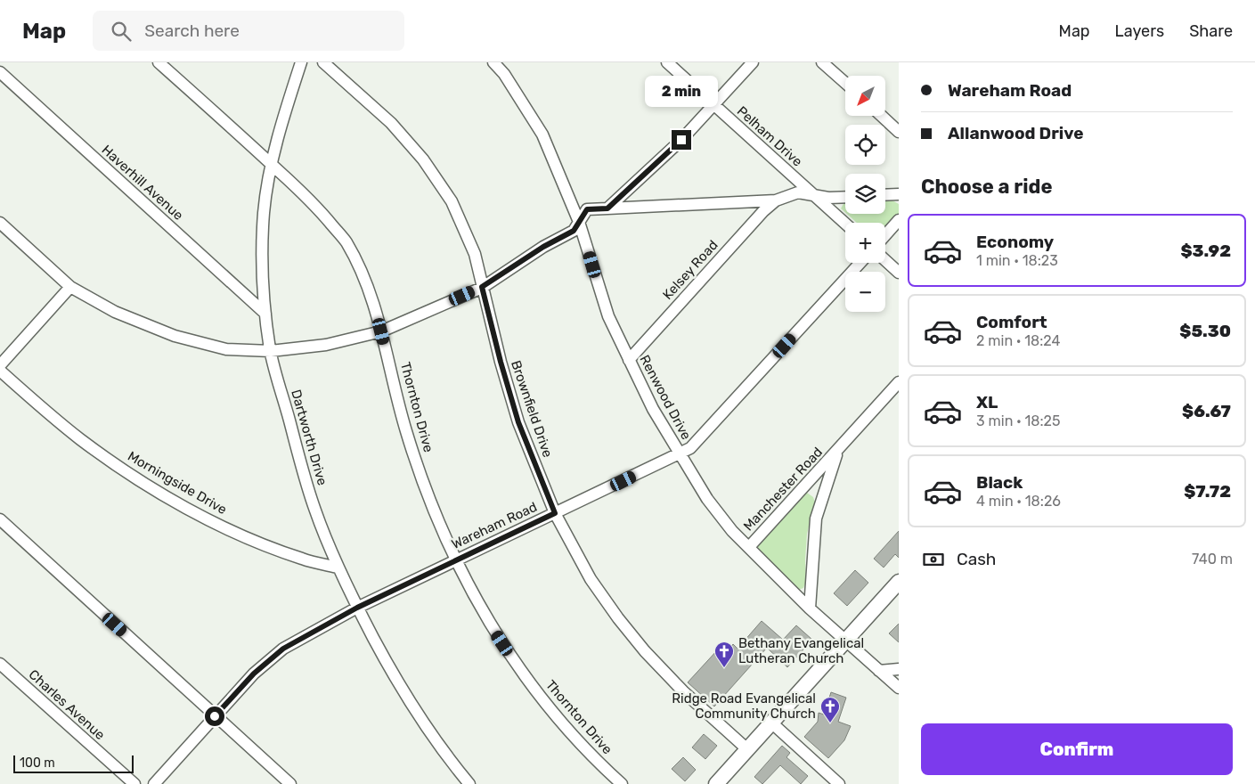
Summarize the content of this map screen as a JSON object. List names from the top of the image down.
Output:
{
  "streets": {
    "street": [
      "Pelham Drive",
      "Haverhill Avenue",
      "Kelsey Road",
      "Renwood Drive",
      "Thornton Drive",
      "Brownfield Drive",
      "Dartworth Drive",
      "Morningside Drive",
      "Manchester Road",
      "Wareham Road",
      "Charles Avenue"
    ]
  },
  "crossings": [
    ["Haverhill Avenue", "Dartworth Drive"],
    ["Kelsey Road", "Renwood Drive"],
    ["Renwood Drive", "Manchester Road"],
    ["Renwood Drive", "Wareham Road"],
    ["Thornton Drive", "Dartworth Drive"],
    ["Thornton Drive", "Wareham Road"],
    ["Brownfield Drive", "Wareham Road"],
    ["Dartworth Drive", "Morningside Drive"],
    ["Dartworth Drive", "Wareham Road"]
  ],
  "places": {
    "church": ["Bethany Evangelical Lutheran Church", "Ridge Road Evangelical Community Church"]
  },
  "scale_bar": "100 m",
  "north": "bottom left",
  "page": {
    "header": "Map",
    "search": "Search here",
    "nav": ["Map", "Layers", "Share"],
    "banner": ["Wareham Road", "Allanwood Drive"],
    "map_buttons": ["+", "−"],
    "bubble": "2 min",
    "heading": "Choose a ride",
    "list": [
      {
        "name": "Economy",
        "note": "1 min · 18:23",
        "value": "$3.92"
      },
      {
        "name": "Comfort",
        "note": "2 min · 18:24",
        "value": "$5.30"
      },
      {
        "name": "XL",
        "note": "3 min · 18:25",
        "value": "$6.67"
      },
      {
        "name": "Black",
        "note": "4 min · 18:26",
        "value": "$7.72"
      }
    ],
    "pay": ["Cash", "740 m"],
    "buttons": "Confirm",
    "scale": "100 m"
  }
}
